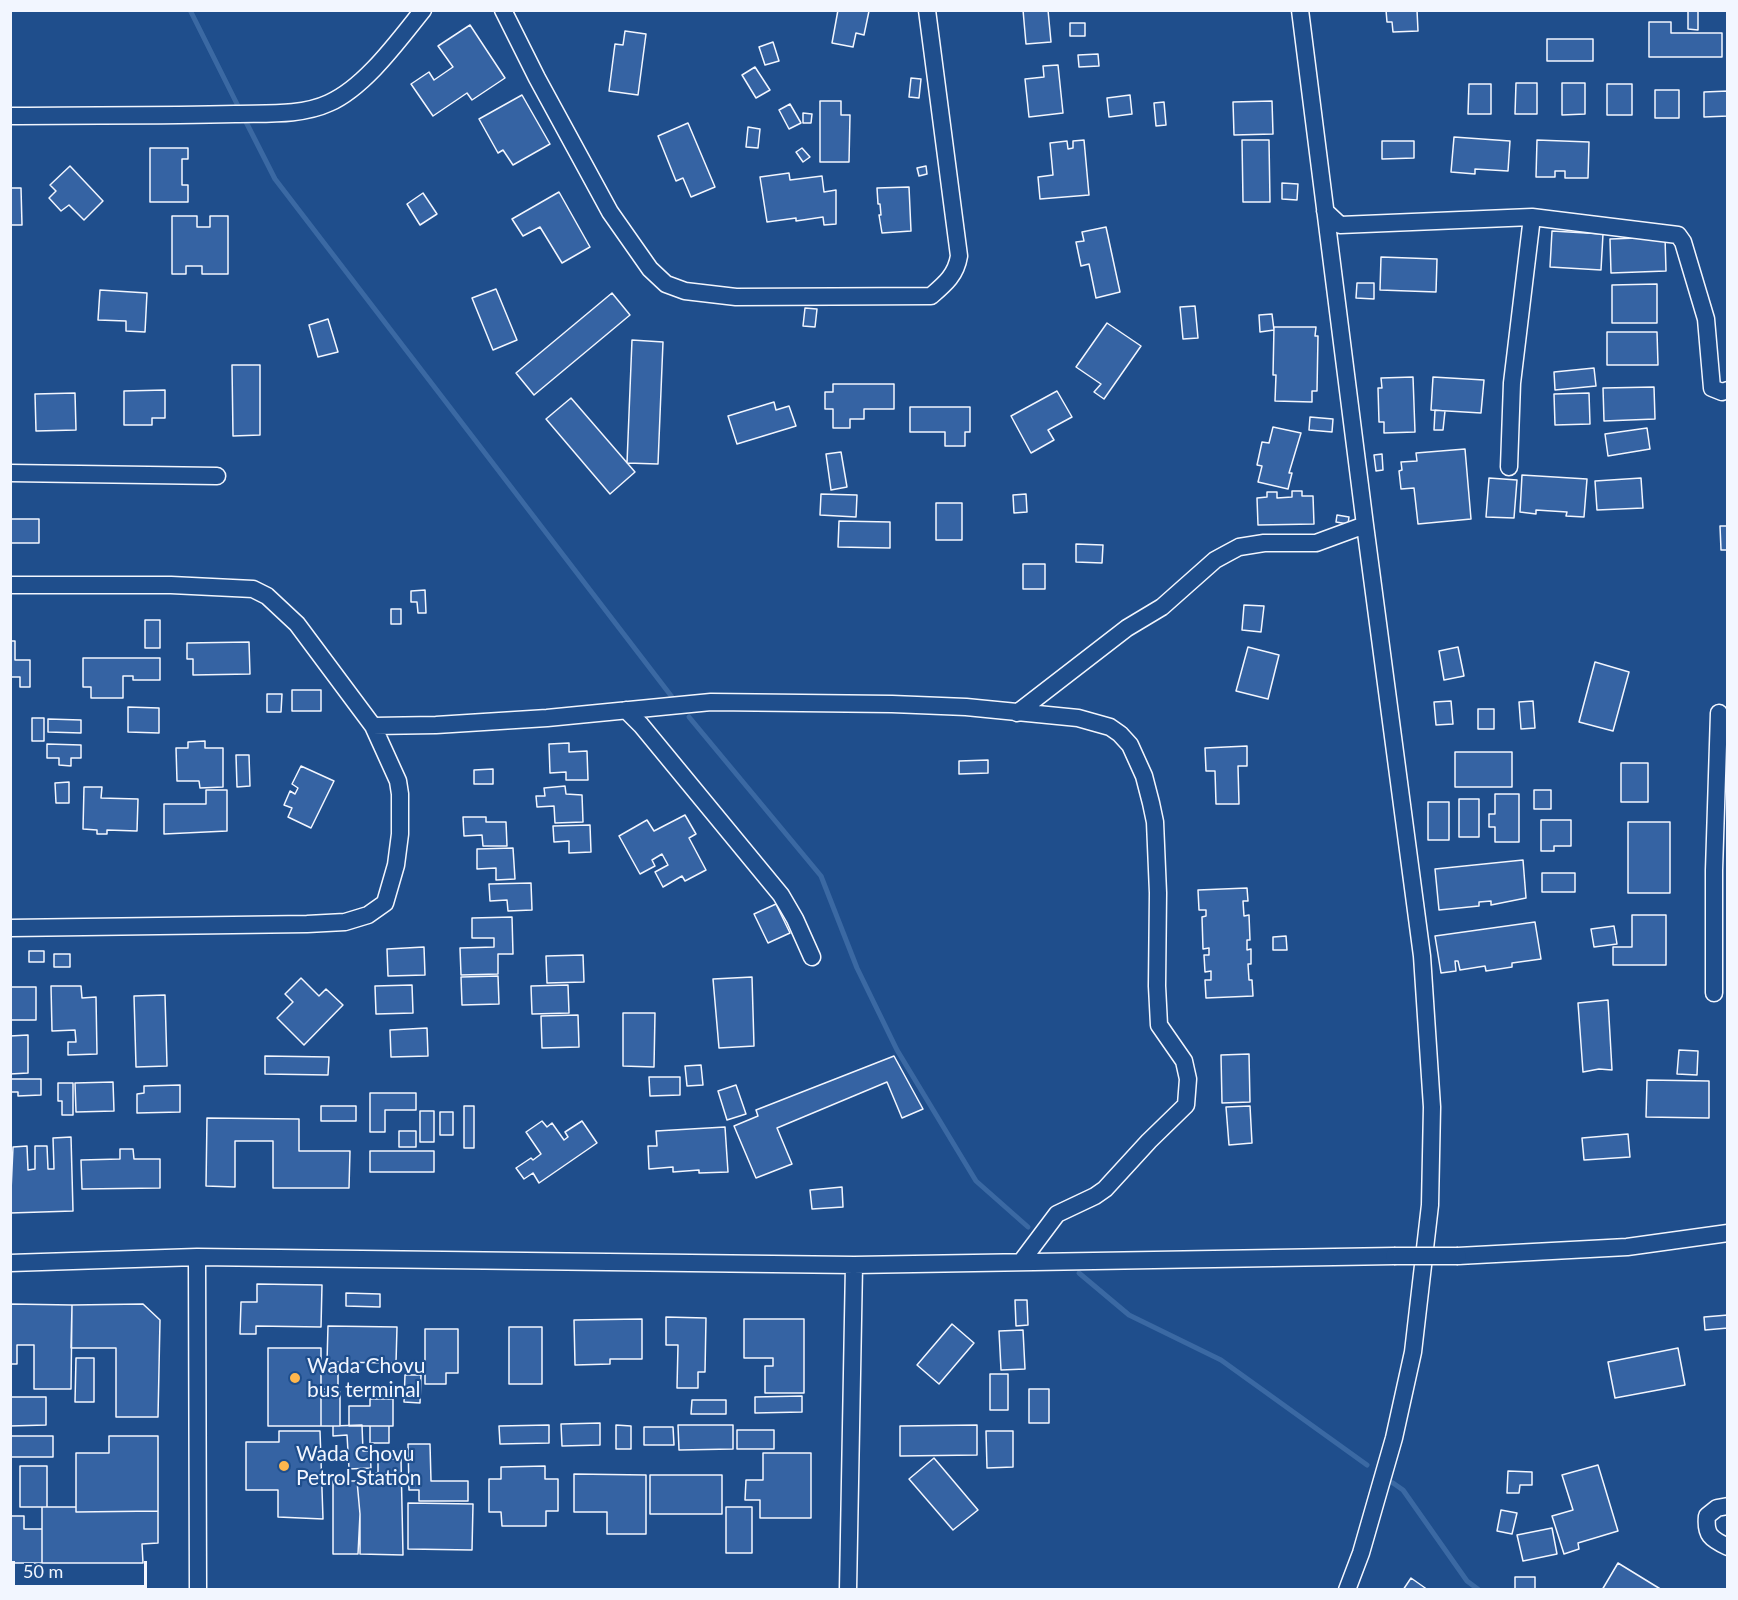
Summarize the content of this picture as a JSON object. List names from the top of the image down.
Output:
{
  "places": ["Wada Chovu bus terminal", "Wada Chovu Petrol Station"],
  "scale_bar": "50 m"
}
